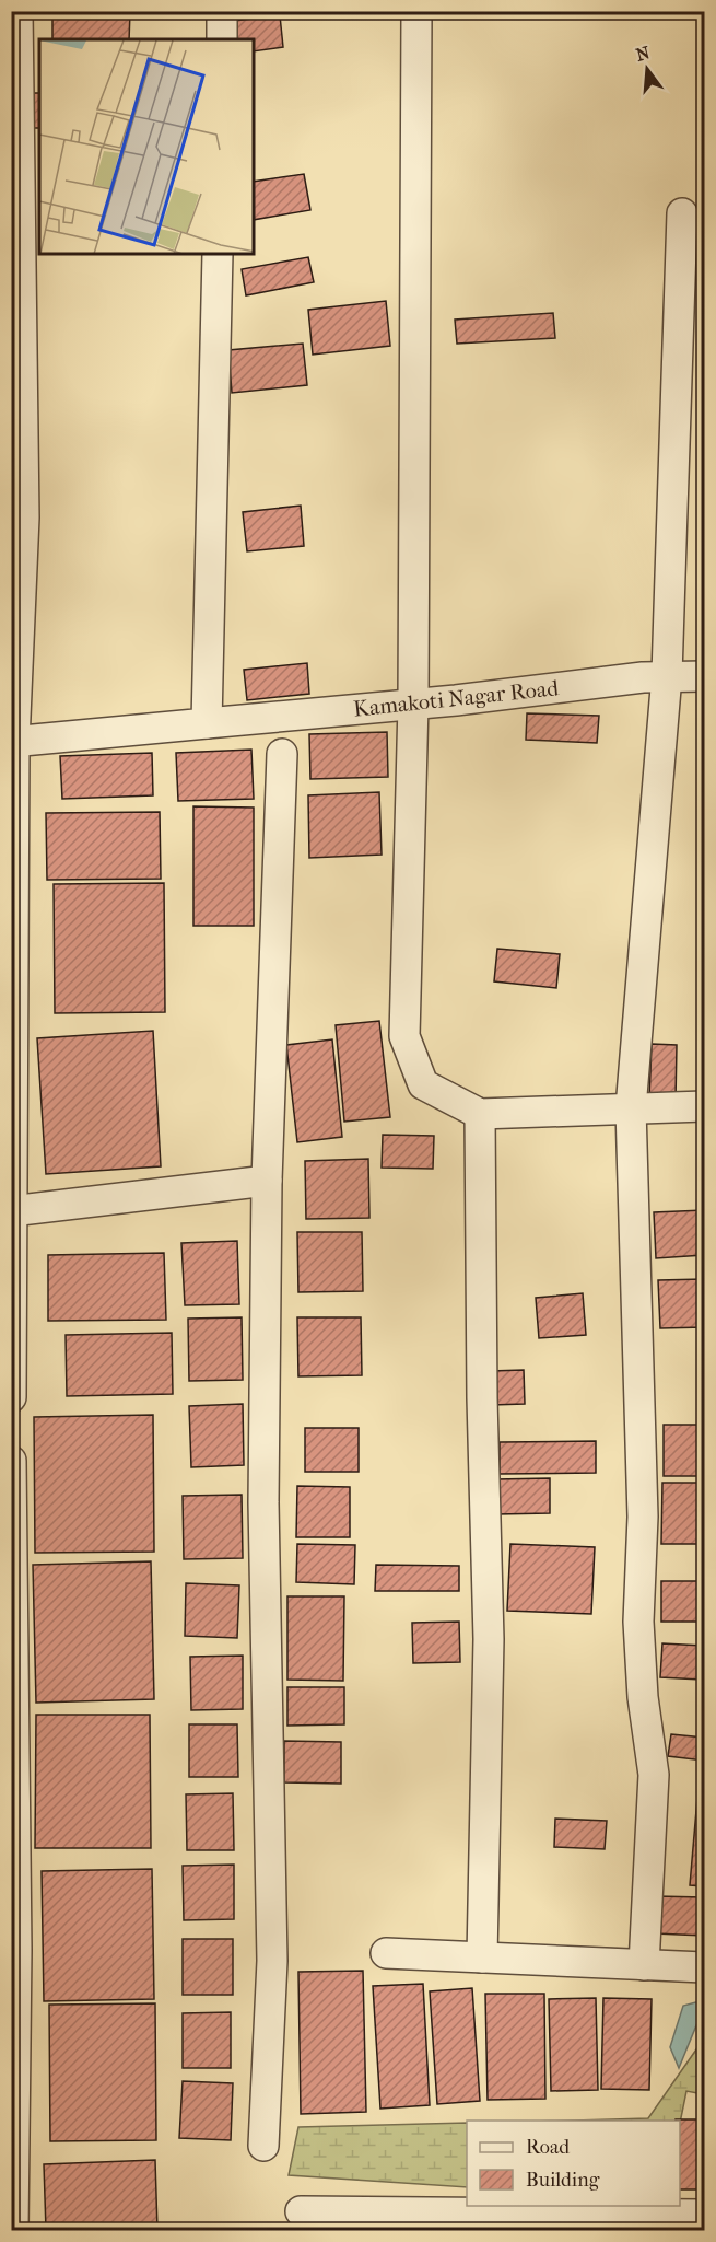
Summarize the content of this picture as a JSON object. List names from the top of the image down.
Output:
{
  "streets": {
    "street": ["Kamakoti Nagar Road"]
  },
  "legend": ["Road", "Building"],
  "north": "top"
}
